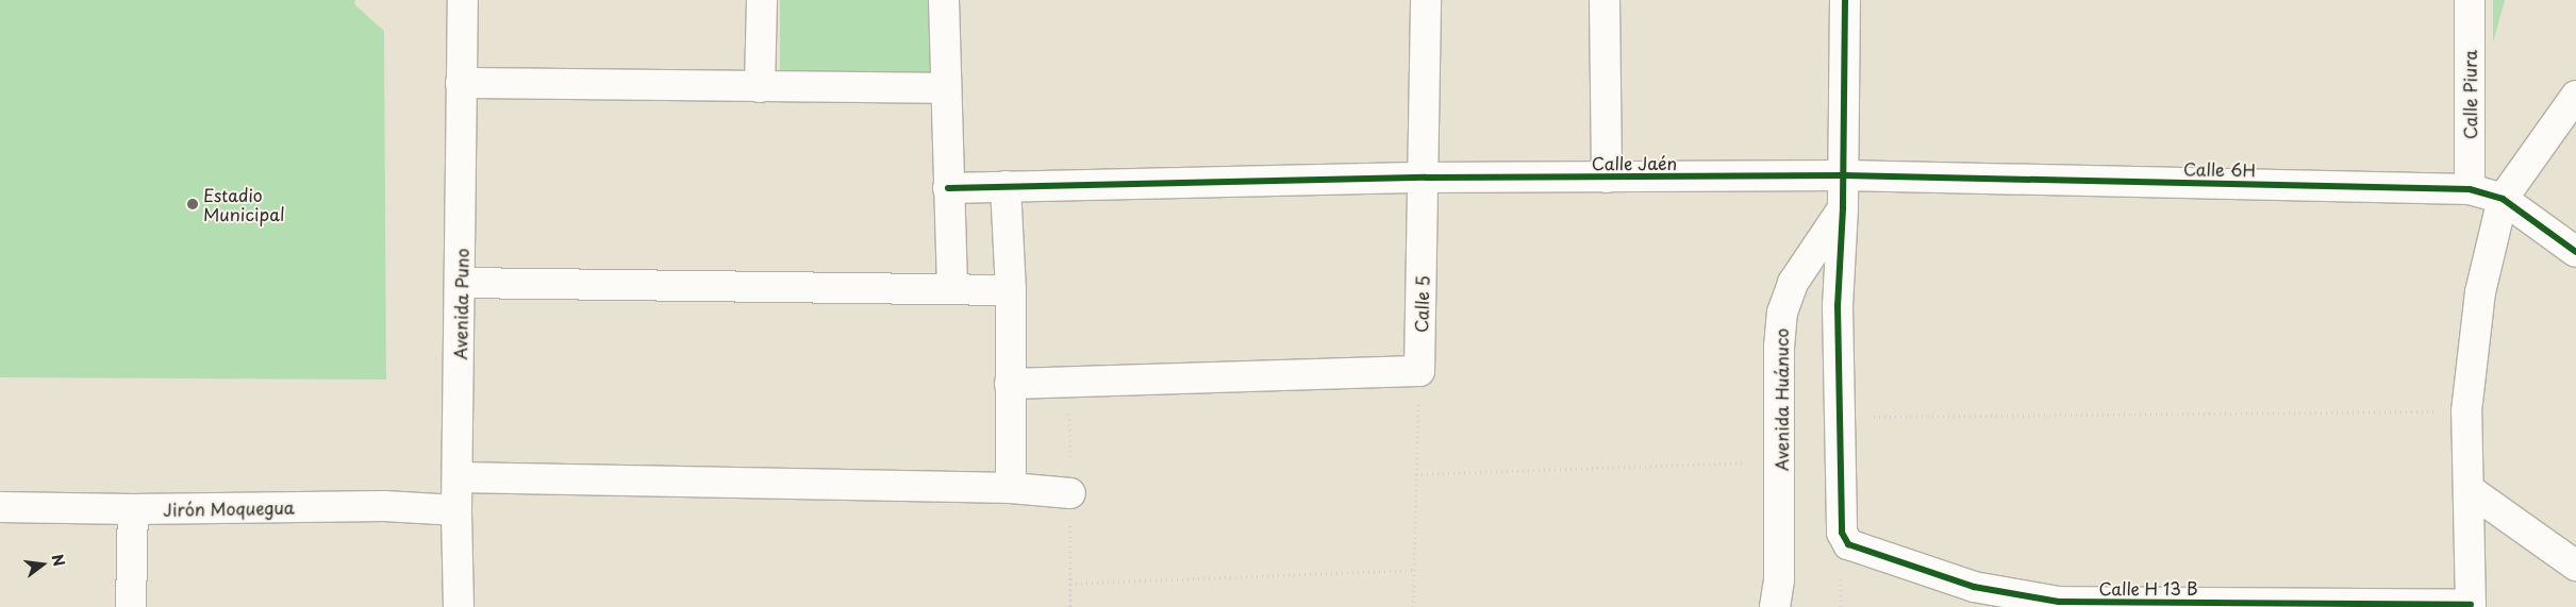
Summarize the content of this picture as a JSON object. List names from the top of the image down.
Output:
{
  "streets": {
    "street": [
      "Calle Piura",
      "Calle Jaén",
      "Calle 6H",
      "Avenida Puno",
      "Calle 5",
      "Avenida Huánuco",
      "Jirón Moquegua",
      "Calle H 13 B"
    ]
  },
  "crossings": [
    ["Calle Piura", "Calle 6H"],
    ["Calle Jaén", "Calle 6H"],
    ["Calle Jaén", "Calle 5"],
    ["Avenida Puno", "Jirón Moquegua"]
  ],
  "places": ["Estadio Municipal"],
  "north": "right"
}
